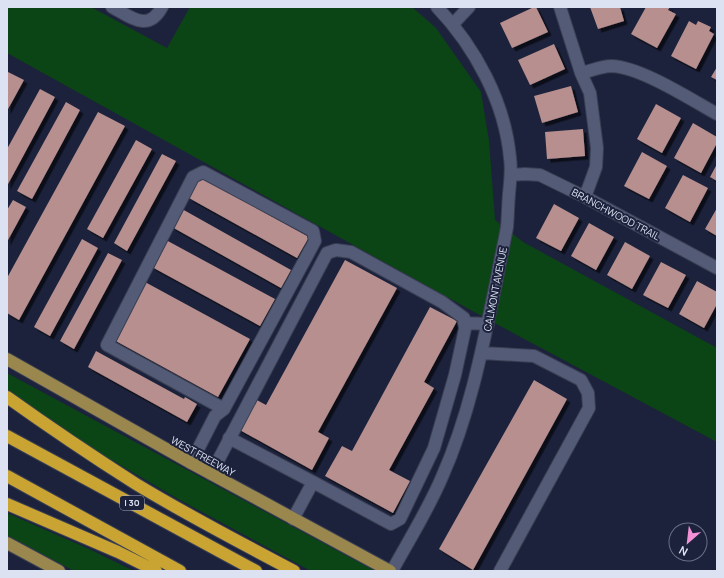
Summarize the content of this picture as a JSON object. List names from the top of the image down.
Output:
{
  "streets": {
    "highway": ["I 30"],
    "main road": ["WEST FREEWAY"],
    "street": ["BRANCHWOOD TRAIL", "CALMONT AVENUE"]
  },
  "crossings": [
    ["BRANCHWOOD TRAIL", "CALMONT AVENUE"],
    ["CALMONT AVENUE", "WEST FREEWAY"]
  ],
  "north": "bottom left"
}
